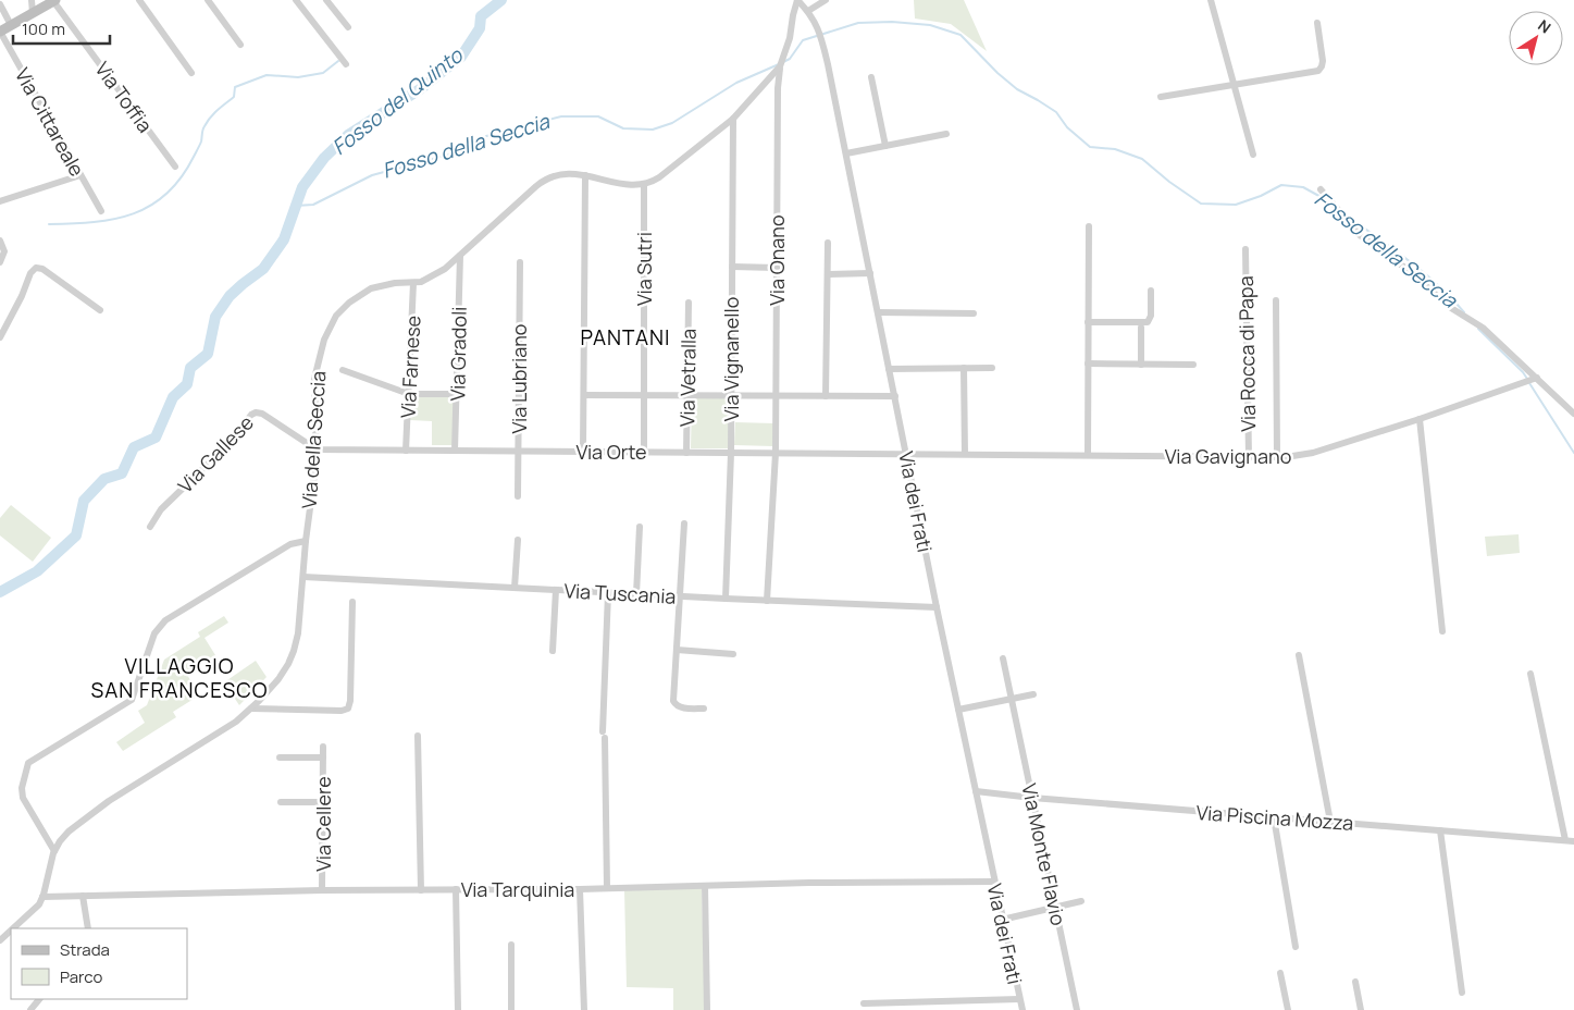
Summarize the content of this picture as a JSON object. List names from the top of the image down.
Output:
{
  "streets": {
    "street": [
      "Via Toffia",
      "Via Cittareale",
      "Via Onano",
      "Via Sutri",
      "Via Gradoli",
      "Via Rocca di Papa",
      "Via Vignanello",
      "Via Farnese",
      "Via Vetralla",
      "Via Lubriano",
      "Via della Seccia",
      "Via Orte",
      "Via Gallese",
      "Via Gavignano",
      "Via dei Frati",
      "Via Tuscania",
      "Via Piscina Mozza",
      "Via Cellere",
      "Via Monte Flavio",
      "Via Tarquinia"
    ]
  },
  "crossings": [
    ["Via Onano", "Via Orte"],
    ["Via Onano", "Via Tuscania"],
    ["Via Sutri", "Via della Seccia"],
    ["Via Sutri", "Via Orte"],
    ["Via Gradoli", "Via della Seccia"],
    ["Via Gradoli", "Via Orte"],
    ["Via Rocca di Papa", "Via Gavignano"],
    ["Via Vignanello", "Via Orte"],
    ["Via Vignanello", "Via Tuscania"],
    ["Via Farnese", "Via della Seccia"],
    ["Via Farnese", "Via Orte"],
    ["Via Vetralla", "Via Orte"],
    ["Via Lubriano", "Via Orte"],
    ["Via della Seccia", "Via Orte"],
    ["Via della Seccia", "Via Gallese"],
    ["Via della Seccia", "Via Tuscania"],
    ["Via della Seccia", "Via Tarquinia"],
    ["Via Orte", "Via Gallese"],
    ["Via Orte", "Via Gavignano"],
    ["Via Orte", "Via dei Frati"],
    ["Via Gavignano", "Via dei Frati"],
    ["Via dei Frati", "Via Tuscania"],
    ["Via dei Frati", "Via Piscina Mozza"],
    ["Via dei Frati", "Via Tarquinia"],
    ["Via Piscina Mozza", "Via Monte Flavio"],
    ["Via Cellere", "Via Tarquinia"]
  ],
  "districts": ["PANTANI", "VILLAGGIO SAN FRANCESCO"],
  "water": ["Fosso del Quinto", "Fosso della Seccia"],
  "legend": ["Strada", "Parco"],
  "scale_bar": "100 m",
  "north": "top right"
}
